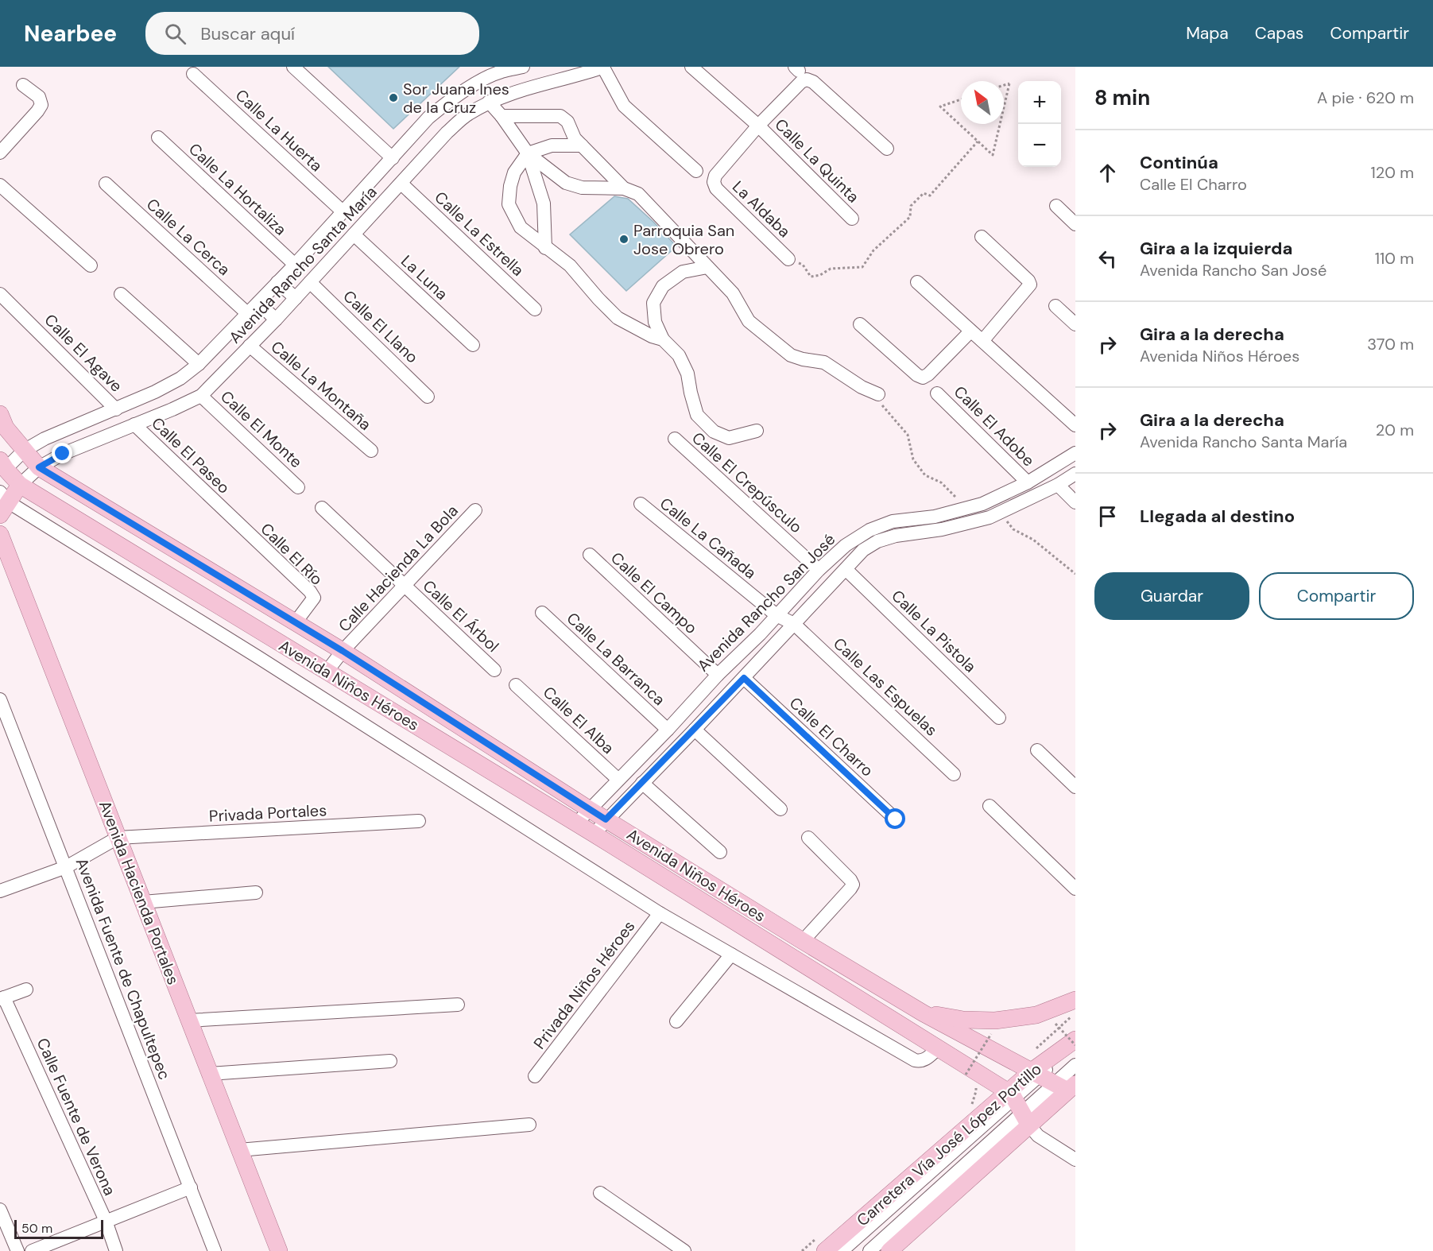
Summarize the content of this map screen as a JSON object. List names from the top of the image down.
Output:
{
  "streets": {
    "main road": ["Avenida Niños Héroes", "Avenida Hacienda Portales", "Carretera Vía José López Portillo"],
    "street": [
      "Calle La Huerta",
      "Calle La Quinta",
      "Calle La Hortaliza",
      "La Aldaba",
      "Calle La Estrella",
      "Calle La Cerca",
      "Avenida Rancho Santa María",
      "La Luna",
      "Calle El Llano",
      "Calle El Agave",
      "Calle La Montaña",
      "Calle El Adobe",
      "Calle El Monte",
      "Calle El Paseo",
      "Calle El Crepúsculo",
      "Calle La Cañada",
      "Calle El Río",
      "Calle Hacienda La Bola",
      "Calle El Campo",
      "Avenida Rancho San José",
      "Calle El Árbol",
      "Calle La Pistola",
      "Calle La Barranca",
      "Calle Las Espuelas",
      "Calle El Alba",
      "Calle El Charro",
      "Privada Portales",
      "Avenida Fuente de Chapultepec",
      "Privada Niños Héroes",
      "Calle Fuente de Verona"
    ]
  },
  "crossings": [
    ["Calle La Huerta", "Avenida Rancho Santa María"],
    ["Calle La Quinta", "La Aldaba"],
    ["Calle La Hortaliza", "Avenida Rancho Santa María"],
    ["Calle La Estrella", "Avenida Rancho Santa María"],
    ["Calle La Cerca", "Avenida Rancho Santa María"],
    ["Avenida Rancho Santa María", "La Luna"],
    ["Avenida Rancho Santa María", "Calle El Llano"],
    ["Avenida Rancho Santa María", "Calle El Agave"],
    ["Avenida Rancho Santa María", "Calle La Montaña"],
    ["Avenida Rancho Santa María", "Calle El Monte"],
    ["Avenida Rancho Santa María", "Calle El Paseo"],
    ["Avenida Rancho Santa María", "Avenida Niños Héroes"],
    ["Calle El Adobe", "Avenida Rancho San José"],
    ["Calle El Paseo", "Calle El Río"],
    ["Calle El Crepúsculo", "Avenida Rancho San José"],
    ["Calle La Cañada", "Avenida Rancho San José"],
    ["Calle La Cañada", "Calle Las Espuelas"],
    ["Calle El Río", "Avenida Niños Héroes"],
    ["Calle Hacienda La Bola", "Calle El Árbol"],
    ["Calle Hacienda La Bola", "Avenida Niños Héroes"],
    ["Calle El Campo", "Avenida Rancho San José"],
    ["Avenida Rancho San José", "Calle La Pistola"],
    ["Avenida Rancho San José", "Calle La Barranca"],
    ["Avenida Rancho San José", "Avenida Niños Héroes"],
    ["Avenida Rancho San José", "Calle Las Espuelas"],
    ["Avenida Rancho San José", "Calle El Alba"],
    ["Avenida Rancho San José", "Calle El Charro"],
    ["Avenida Niños Héroes", "Carretera Vía José López Portillo"],
    ["Privada Portales", "Avenida Hacienda Portales"]
  ],
  "places": ["Sor Juana Ines de la Cruz", "Parroquia San Jose Obrero"],
  "scale_bar": "50 m",
  "north": "top left",
  "page": {
    "header": "Nearbee",
    "search": "Buscar aquí",
    "nav": ["Mapa", "Capas", "Compartir"],
    "heading": ["8 min", "A pie · 620 m"],
    "map_buttons": ["+", "−"],
    "list": [
      ["Continúa", "Calle El Charro", "120 m"],
      ["Gira a la izquierda", "Avenida Rancho San José", "110 m"],
      ["Gira a la derecha", "Avenida Niños Héroes", "370 m"],
      ["Gira a la derecha", "Avenida Rancho Santa María", "20 m"],
      "Llegada al destino"
    ],
    "buttons": ["Guardar", "Compartir"],
    "scale": "50 m"
  }
}
